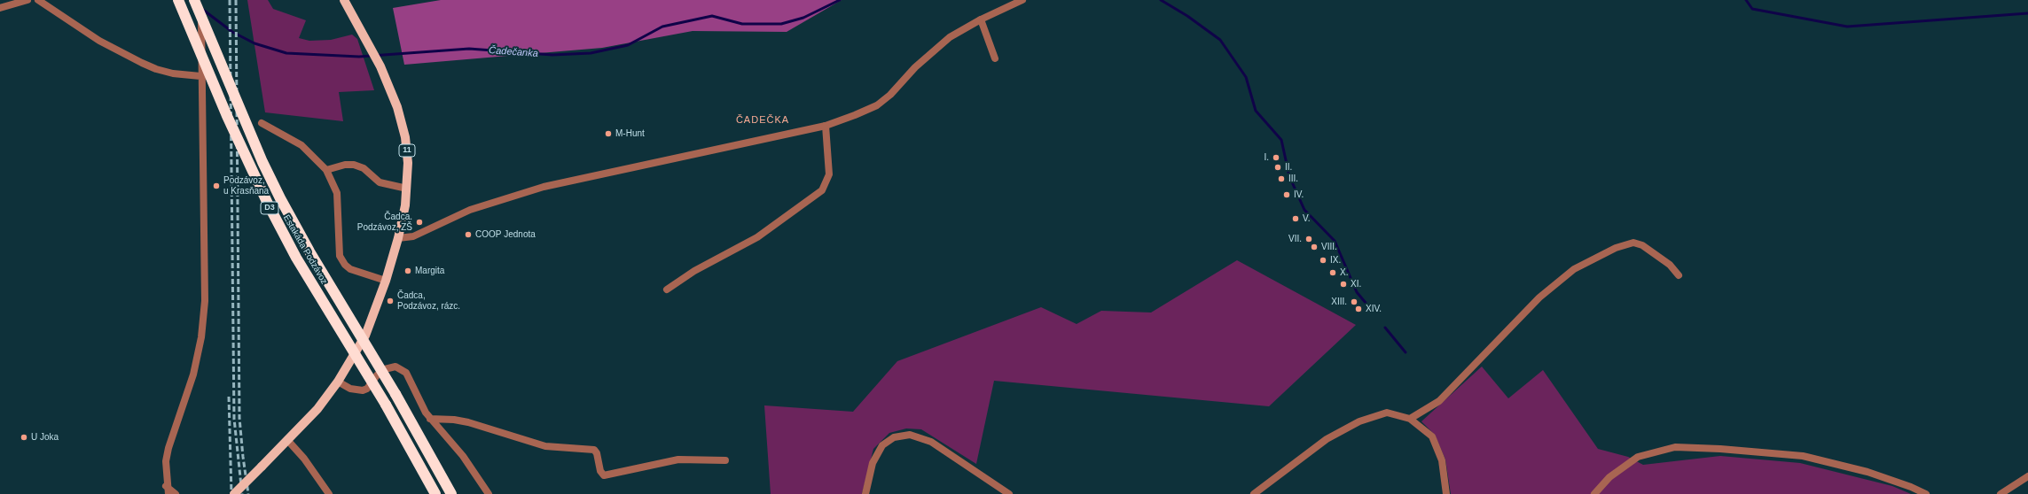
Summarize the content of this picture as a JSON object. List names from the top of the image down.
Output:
{
  "streets": {
    "highway": ["D3", "Estakáda Podzávoz"],
    "main road": ["11"]
  },
  "districts": ["ČADEČKA"],
  "water": ["Čadečanka"],
  "places": [
    "M-Hunt",
    "I.",
    "II.",
    "III.",
    "Podzávoz, u Krasňana",
    "IV.",
    "V.",
    "Čadca, Podzávoz, ZŠ",
    "COOP Jednota",
    "VII.",
    "VIII.",
    "IX.",
    "Margita",
    "X.",
    "XI.",
    "Čadca, Podzávoz, rázc.",
    "XIII.",
    "XIV.",
    "U Joka"
  ]
}
